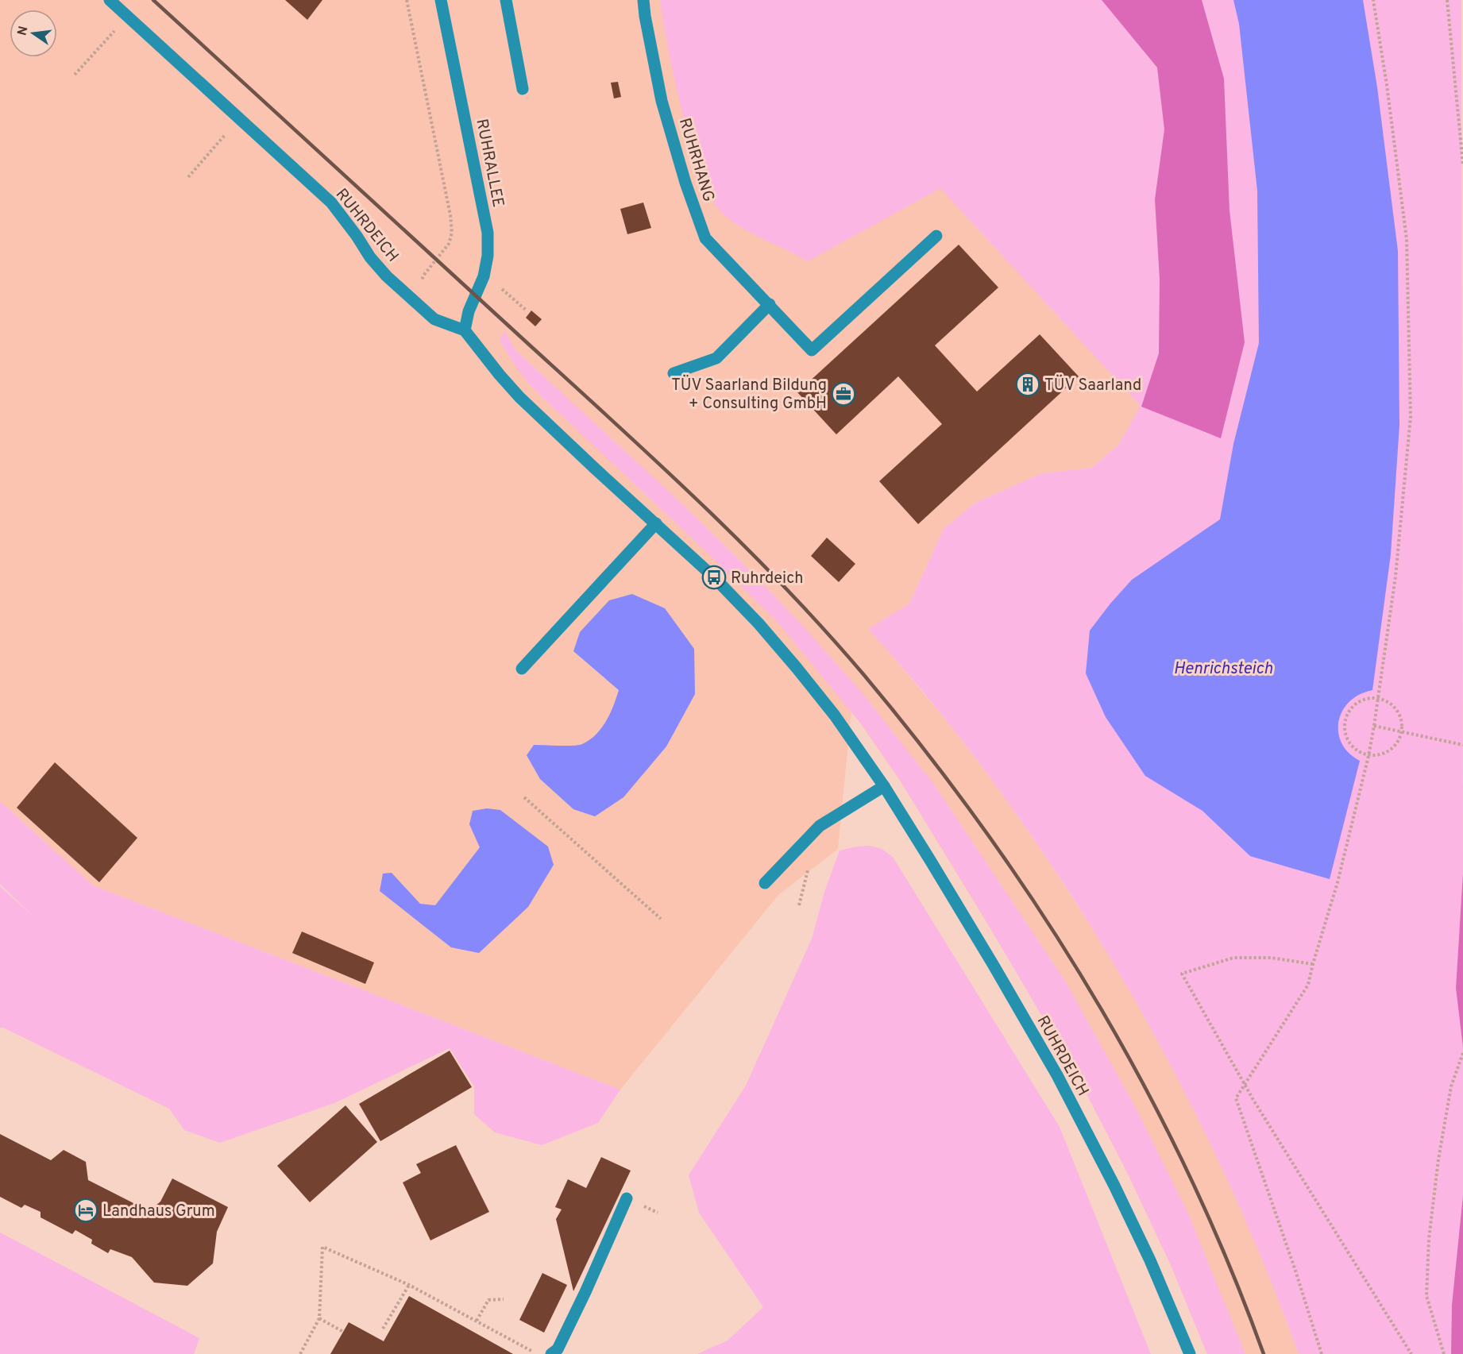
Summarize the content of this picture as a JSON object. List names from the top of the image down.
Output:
{
  "streets": {
    "street": ["RUHRHANG", "RUHRALLEE", "RUHRDEICH"]
  },
  "crossings": [
    ["RUHRALLEE", "RUHRDEICH"]
  ],
  "water": ["Henrichsteich"],
  "places": {
    "building": ["TÜV Saarland"],
    "office": ["TÜV Saarland Bildung + Consulting GmbH"],
    "bus stop": ["Ruhrdeich"],
    "hotel": ["Landhaus Grum"]
  },
  "north": "left"
}
